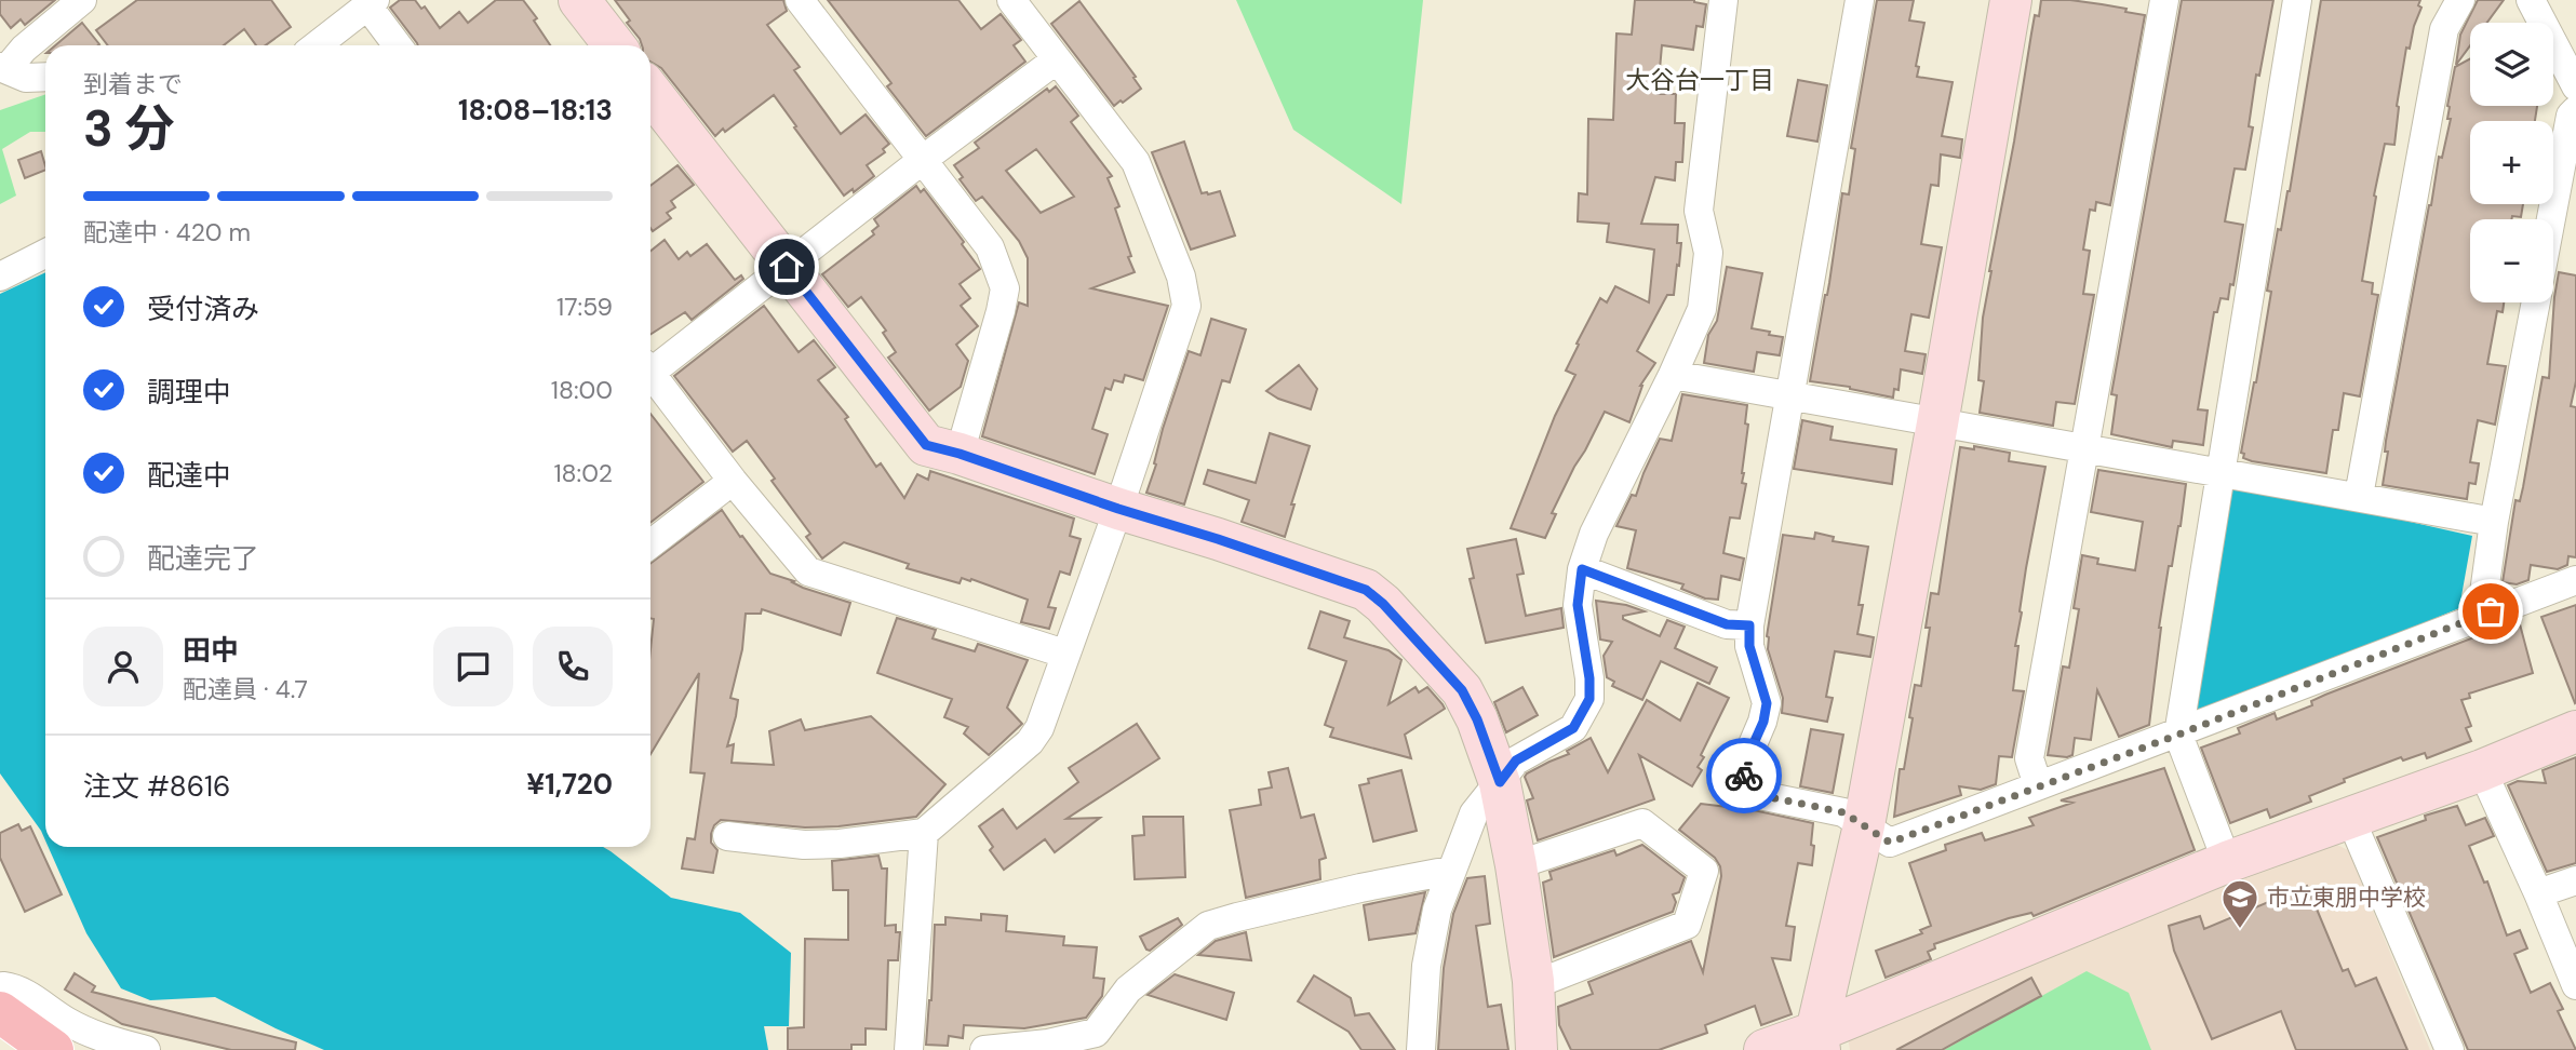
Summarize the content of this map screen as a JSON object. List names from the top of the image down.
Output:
{
  "districts": ["大谷台一丁目"],
  "places": {
    "school or university": ["市立東朋中学校"]
  },
  "page": {
    "map_buttons": ["+", "−"],
    "heading": ["3 分", "到着まで", "18:08–18:13"],
    "panel": [
      "田中",
      "配達員 · 4.7",
      "注文 #8616",
      "¥1,720"
    ],
    "bar": "配達中 · 420 m",
    "list": [
      ["受付済み", "17:59"],
      ["調理中", "18:00"],
      ["配達中", "18:02"],
      "配達完了"
    ]
  }
}
